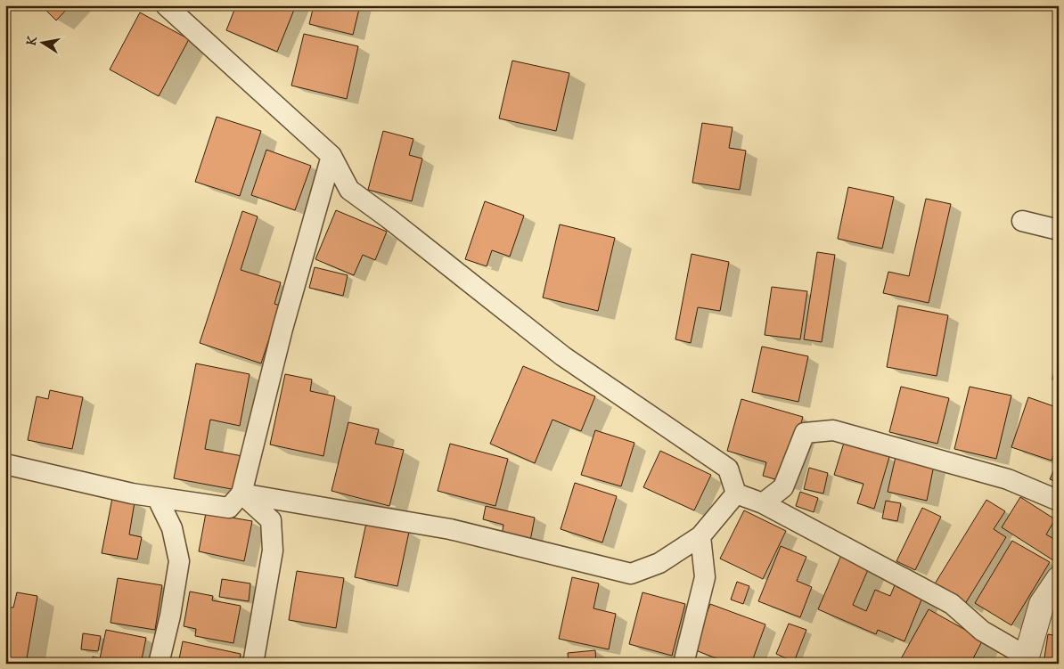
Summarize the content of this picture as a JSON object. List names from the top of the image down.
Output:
{
  "north": "left"
}
